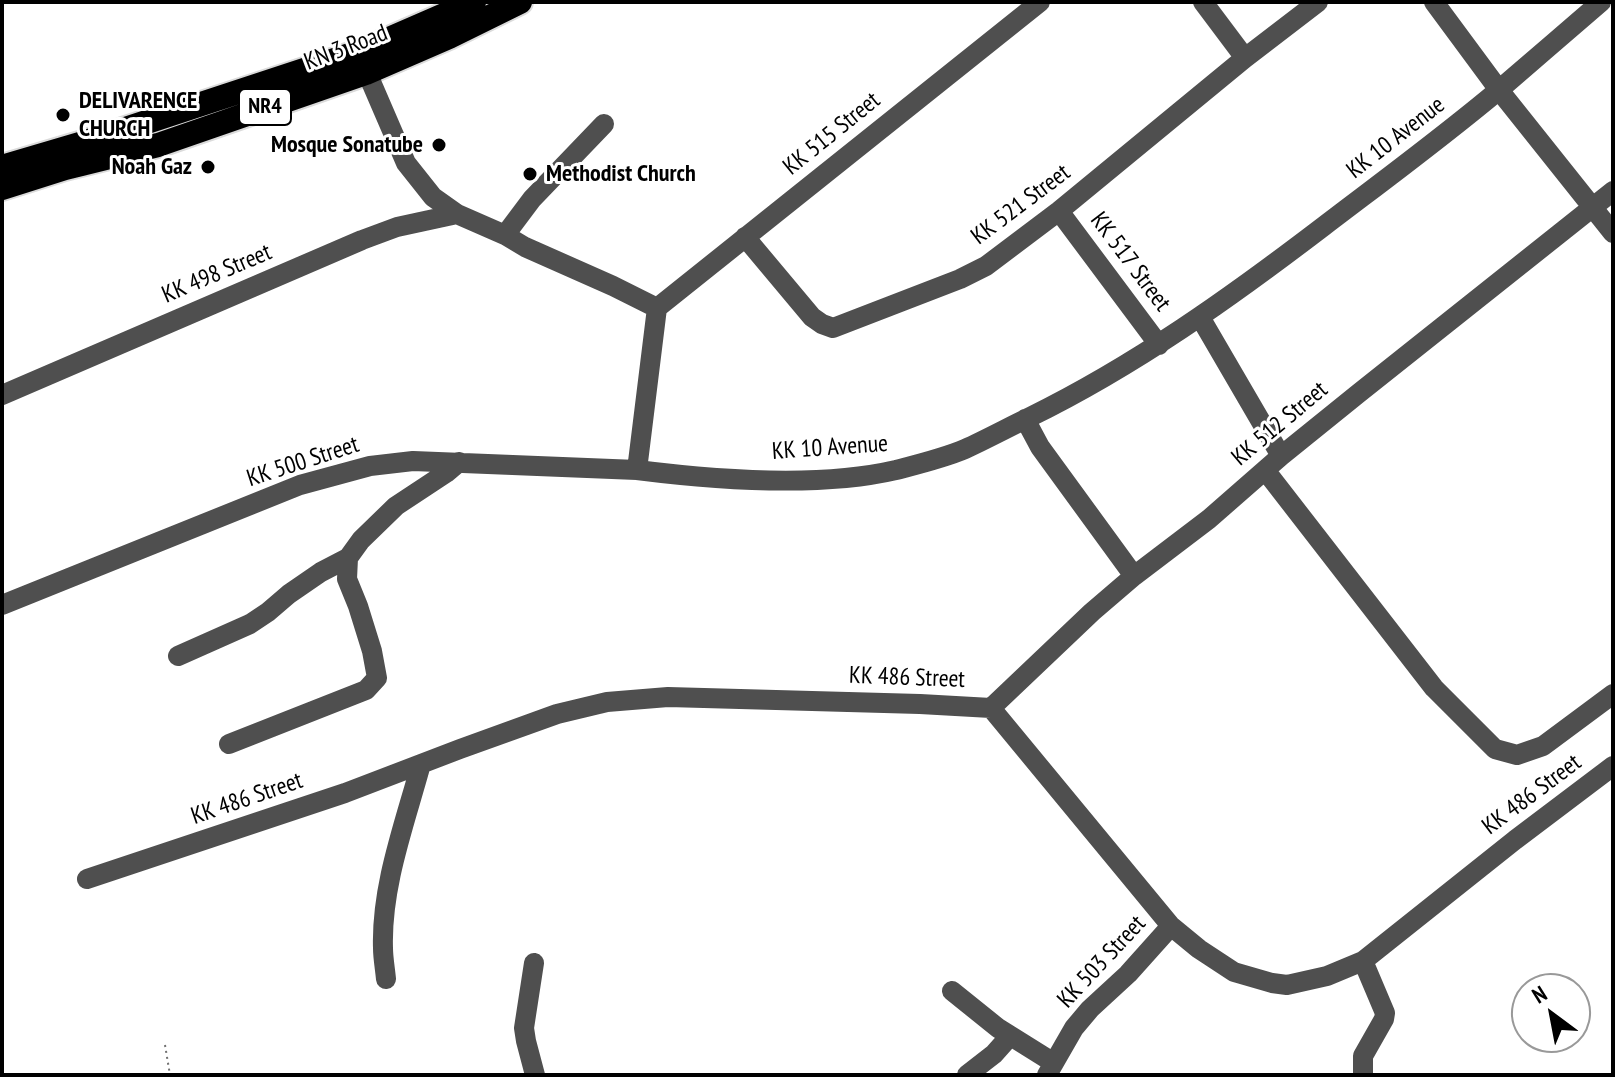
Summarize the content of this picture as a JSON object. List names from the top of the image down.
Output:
{
  "streets": {
    "highway": ["KN 3 Road", "NR4"],
    "street": [
      "KK 515 Street",
      "KK 10 Avenue",
      "KK 521 Street",
      "KK 517 Street",
      "KK 498 Street",
      "KK 512 Street",
      "KK 500 Street",
      "KK 486 Street",
      "KK 503 Street"
    ]
  },
  "crossings": [
    ["KK 515 Street", "KK 521 Street"],
    ["KK 10 Avenue", "KK 517 Street"],
    ["KK 10 Avenue", "KK 500 Street"],
    ["KK 521 Street", "KK 517 Street"],
    ["KK 512 Street", "KK 486 Street"],
    ["KK 486 Street", "KK 503 Street"]
  ],
  "places": [
    "DELIVARENCE CHURCH",
    "Mosque Sonatube",
    "Noah Gaz",
    "Methodist Church"
  ],
  "north": "top left"
}
